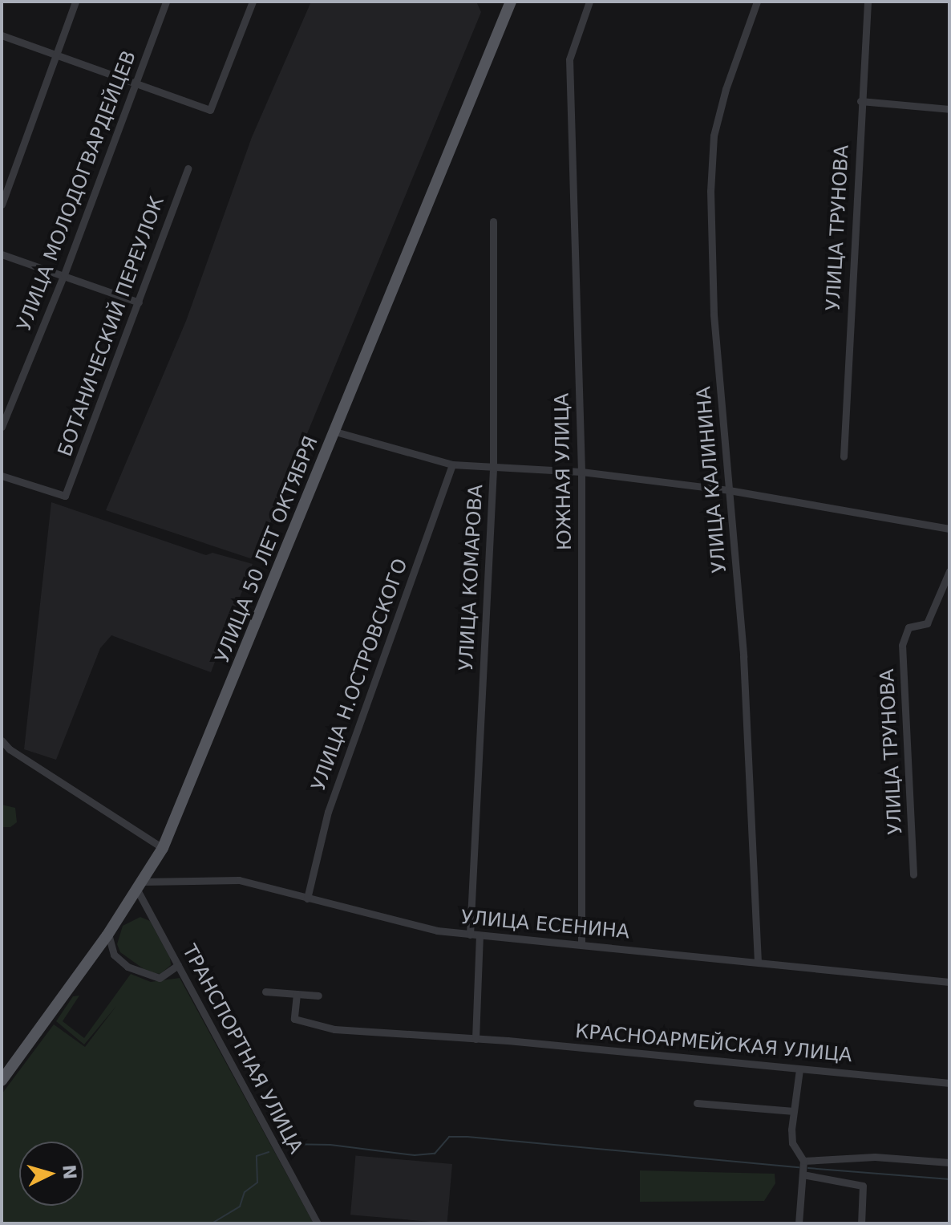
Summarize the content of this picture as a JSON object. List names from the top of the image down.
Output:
{
  "streets": {
    "main road": ["УЛИЦА 50 ЛЕТ ОКТЯБРЯ"],
    "street": [
      "УЛИЦА МОЛОДОГВАРДЕЙЦЕВ",
      "УЛИЦА ТРУНОВА",
      "БОТАНИЧЕСКИЙ ПЕРЕУЛОК",
      "ЮЖНАЯ УЛИЦА",
      "УЛИЦА КАЛИНИНА",
      "УЛИЦА КОМАРОВА",
      "УЛИЦА Н.ОСТРОВСКОГО",
      "УЛИЦА ЕСЕНИНА",
      "КРАСНОАРМЕЙСКАЯ УЛИЦА",
      "ТРАНСПОРТНАЯ УЛИЦА"
    ]
  },
  "crossings": [
    ["ЮЖНАЯ УЛИЦА", "УЛИЦА ЕСЕНИНА"],
    ["УЛИЦА КАЛИНИНА", "УЛИЦА ЕСЕНИНА"],
    ["УЛИЦА 50 ЛЕТ ОКТЯБРЯ", "УЛИЦА ЕСЕНИНА"],
    ["УЛИЦА 50 ЛЕТ ОКТЯБРЯ", "ТРАНСПОРТНАЯ УЛИЦА"],
    ["УЛИЦА КОМАРОВА", "УЛИЦА ЕСЕНИНА"],
    ["УЛИЦА Н.ОСТРОВСКОГО", "УЛИЦА ЕСЕНИНА"],
    ["УЛИЦА ЕСЕНИНА", "ТРАНСПОРТНАЯ УЛИЦА"]
  ],
  "north": "right"
}
